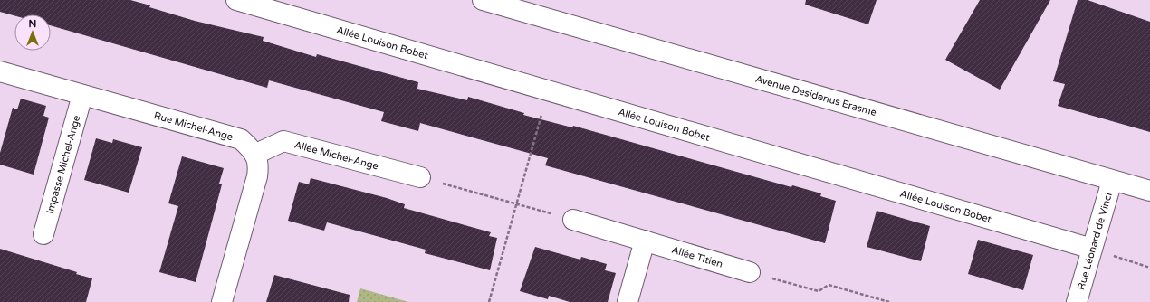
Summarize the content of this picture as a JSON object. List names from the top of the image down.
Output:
{
  "streets": {
    "street": [
      "Allée Louison Bobet",
      "Avenue Desiderius Erasme",
      "Rue Michel-Ange",
      "Allée Michel-Ange",
      "Impasse Michel-Ange",
      "Rue Léonard de Vinci",
      "Allée Titien"
    ]
  },
  "crossings": [
    ["Allée Louison Bobet", "Rue Léonard de Vinci"],
    ["Avenue Desiderius Erasme", "Rue Léonard de Vinci"],
    ["Rue Michel-Ange", "Allée Michel-Ange"],
    ["Rue Michel-Ange", "Impasse Michel-Ange"]
  ],
  "north": "top"
}
